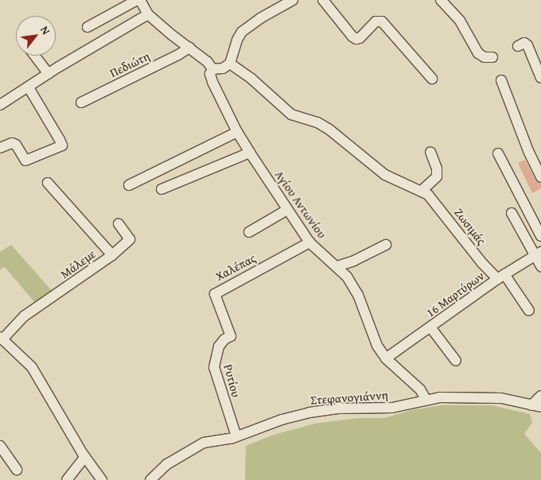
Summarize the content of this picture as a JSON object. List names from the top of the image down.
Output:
{
  "streets": {
    "street": [
      "Πεδιώτη",
      "Αγίου Αντωνίου",
      "Ζωσιμάς",
      "Μάλεμε",
      "Χαλέπας",
      "16 Μαρτύρων",
      "Ρυτίου",
      "Στεφανογιάννη"
    ]
  },
  "crossings": [
    ["Αγίου Αντωνίου", "Χαλέπας"],
    ["Αγίου Αντωνίου", "16 Μαρτύρων"],
    ["Αγίου Αντωνίου", "Στεφανογιάννη"],
    ["Ζωσιμάς", "16 Μαρτύρων"],
    ["Χαλέπας", "Ρυτίου"],
    ["Ρυτίου", "Στεφανογιάννη"]
  ],
  "north": "top right"
}
